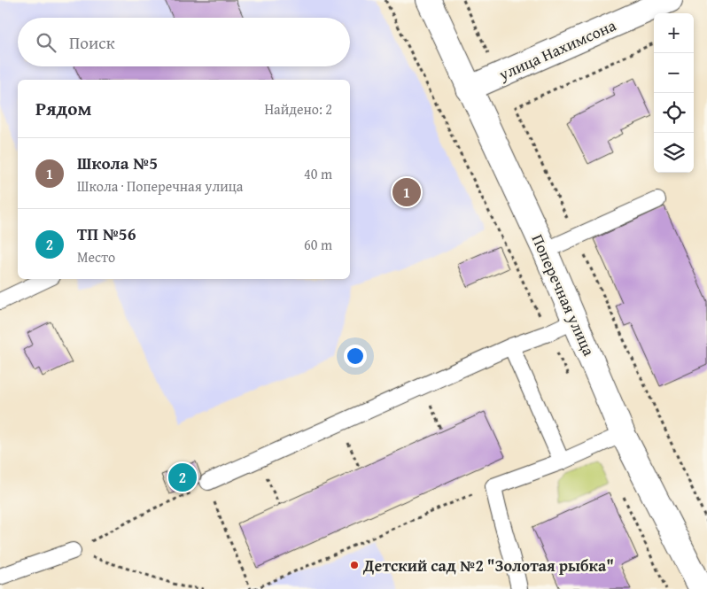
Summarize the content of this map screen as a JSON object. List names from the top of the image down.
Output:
{
  "streets": {
    "main road": ["улица Нахимсона", "Поперечная улица"]
  },
  "crossings": [
    ["улица Нахимсона", "Поперечная улица"]
  ],
  "places": ["Детский сад №2 \"Золотая рыбка\""],
  "page": {
    "map_buttons": ["+", "−"],
    "search": "Поиск",
    "heading": ["Рядом", "Найдено: 2"],
    "list": [
      {
        "mark": "1",
        "name": "Школа №5",
        "note": "Школа · Поперечная улица",
        "value": "40 m"
      },
      {
        "mark": "2",
        "name": "ТП №56",
        "note": "Место",
        "value": "60 m"
      }
    ],
    "pins": ["1", "2"]
  }
}
